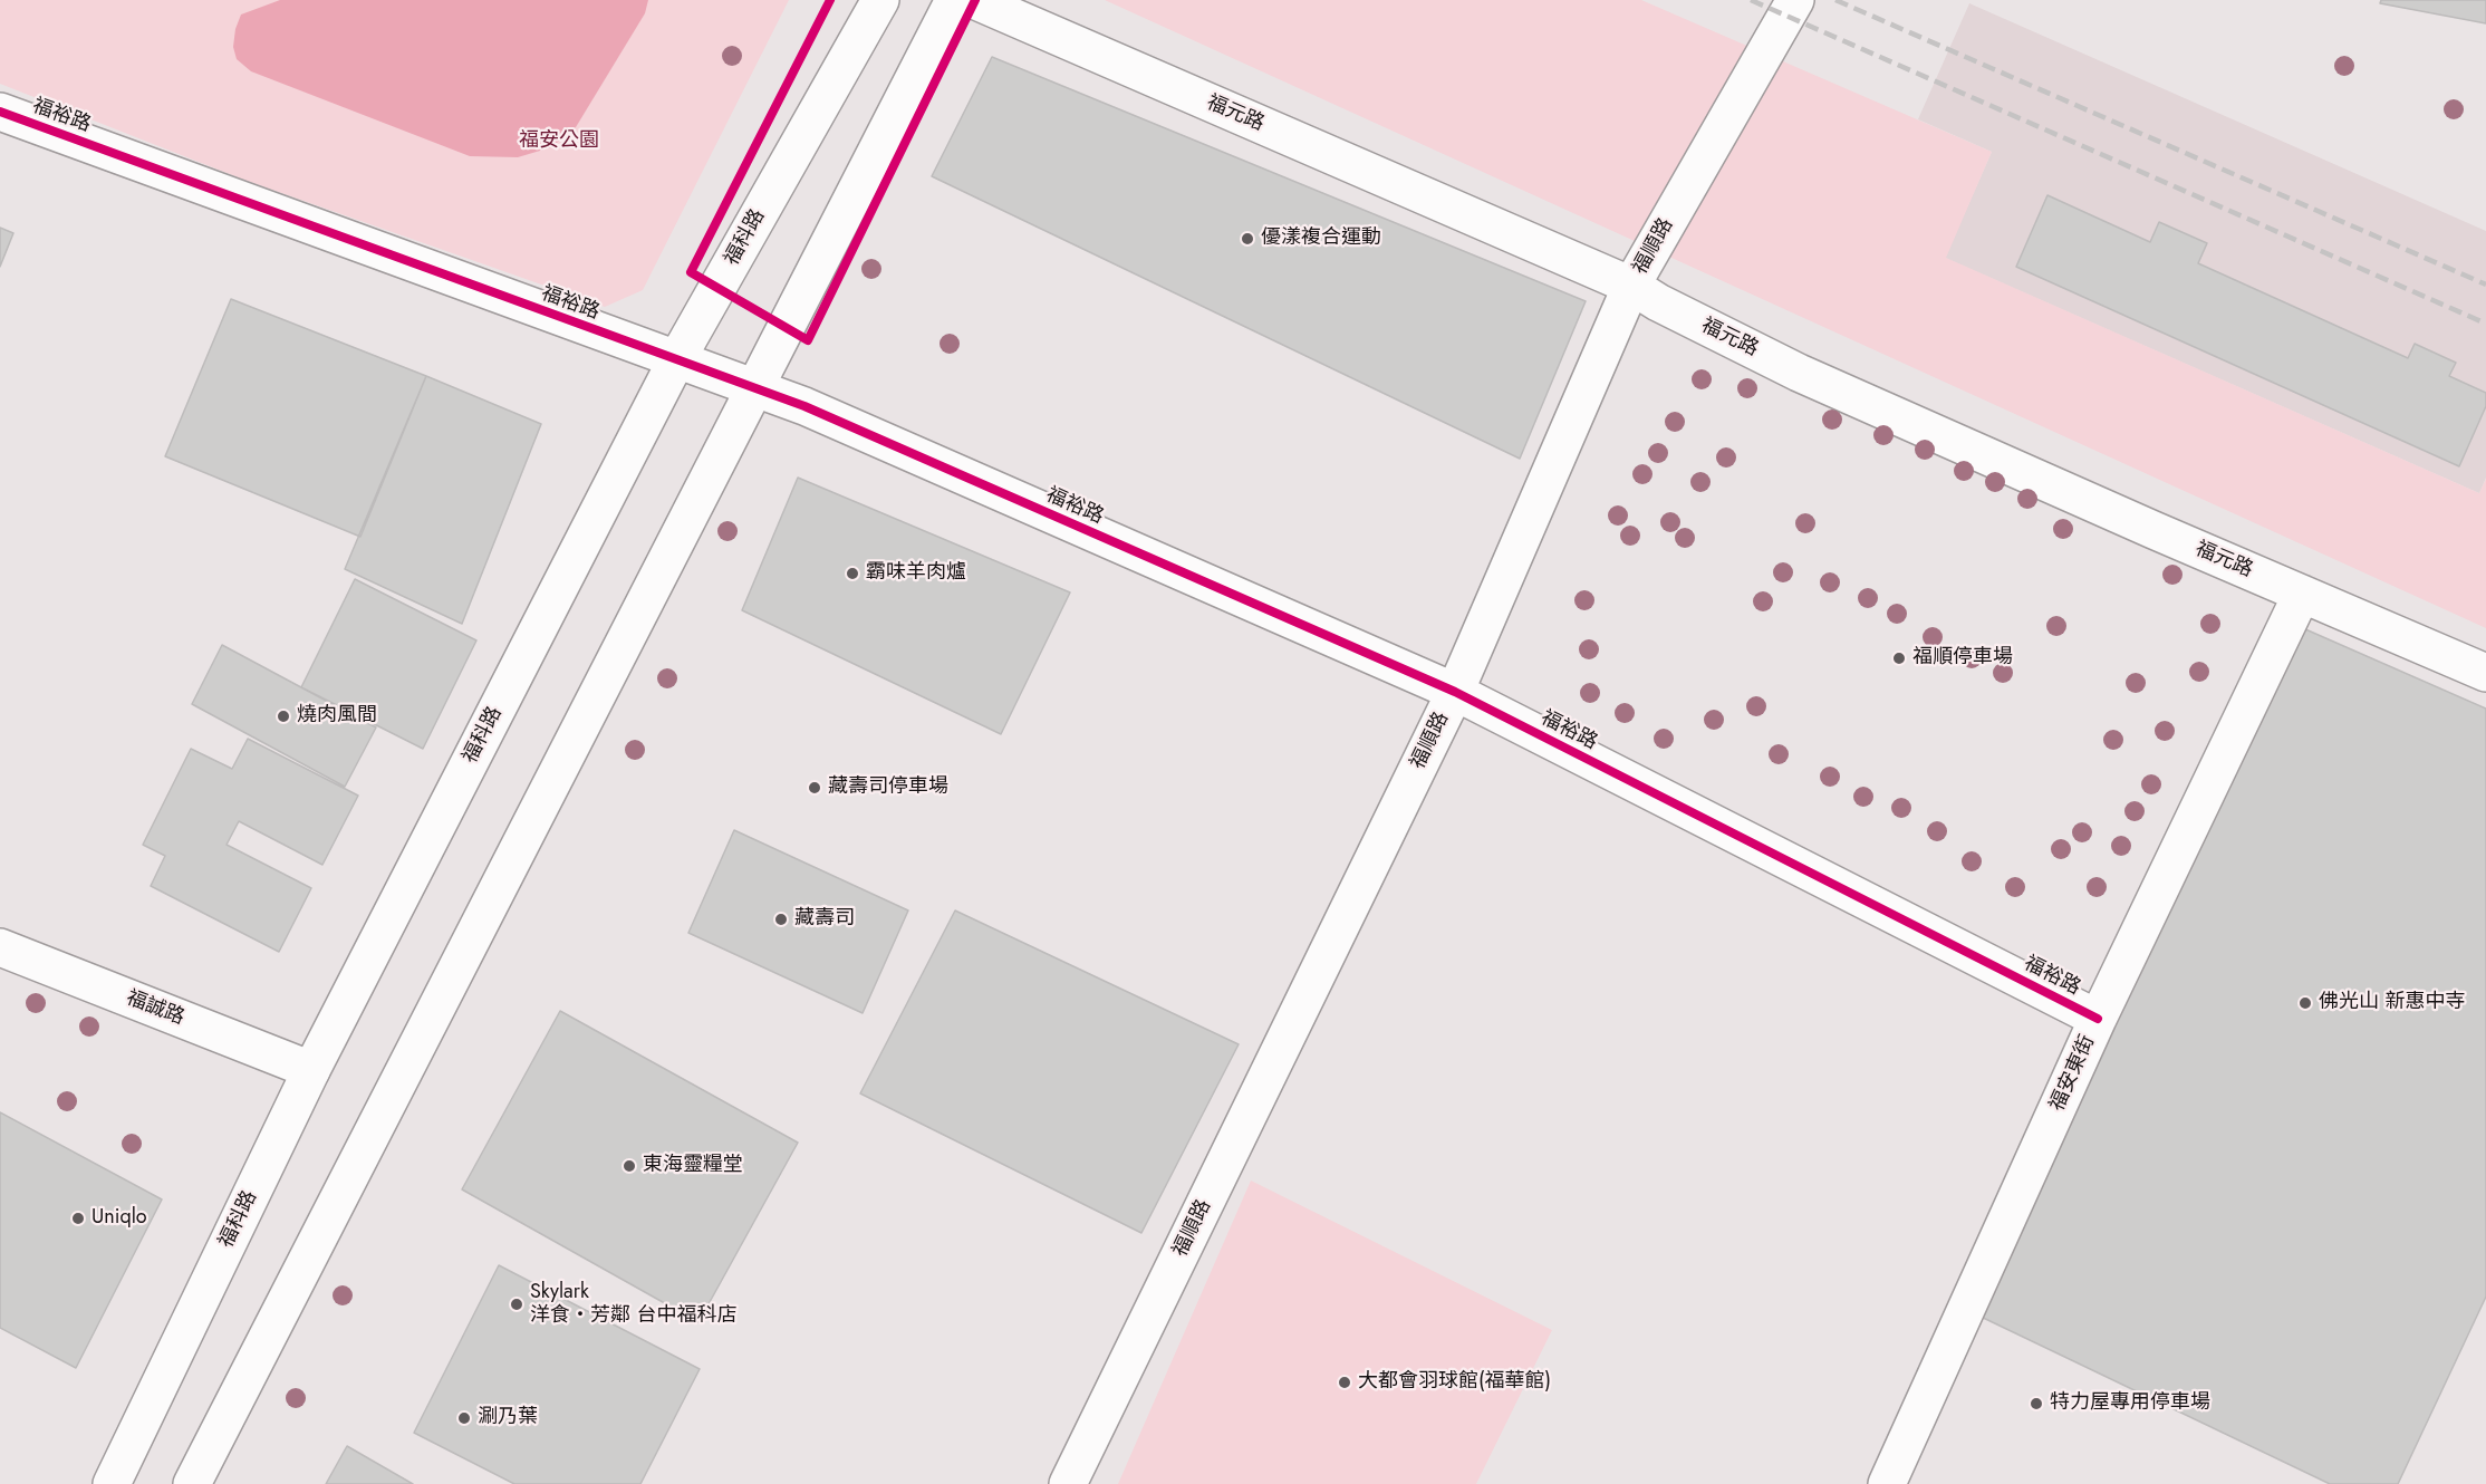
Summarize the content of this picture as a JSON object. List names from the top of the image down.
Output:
{
  "streets": {
    "street": [
      "福元路",
      "福裕路",
      "福科路",
      "福順路",
      "福誠路",
      "福安東街"
    ]
  },
  "crossings": [
    ["福元路", "福順路"],
    ["福元路", "福安東街"],
    ["福裕路", "福科路"],
    ["福裕路", "福順路"],
    ["福裕路", "福安東街"],
    ["福科路", "福誠路"]
  ],
  "parks": ["福安公園"],
  "places": [
    "優漾複合運動",
    "霸味羊肉爐",
    "福順停車場",
    "燒肉風間",
    "藏壽司停車場",
    "藏壽司",
    "佛光山 新惠中寺",
    "東海靈糧堂",
    "Uniqlo",
    "Skylark 洋食‧芳鄰 台中福科店",
    "大都會羽球館(福華館)",
    "特力屋專用停車場",
    "涮乃葉"
  ]
}
